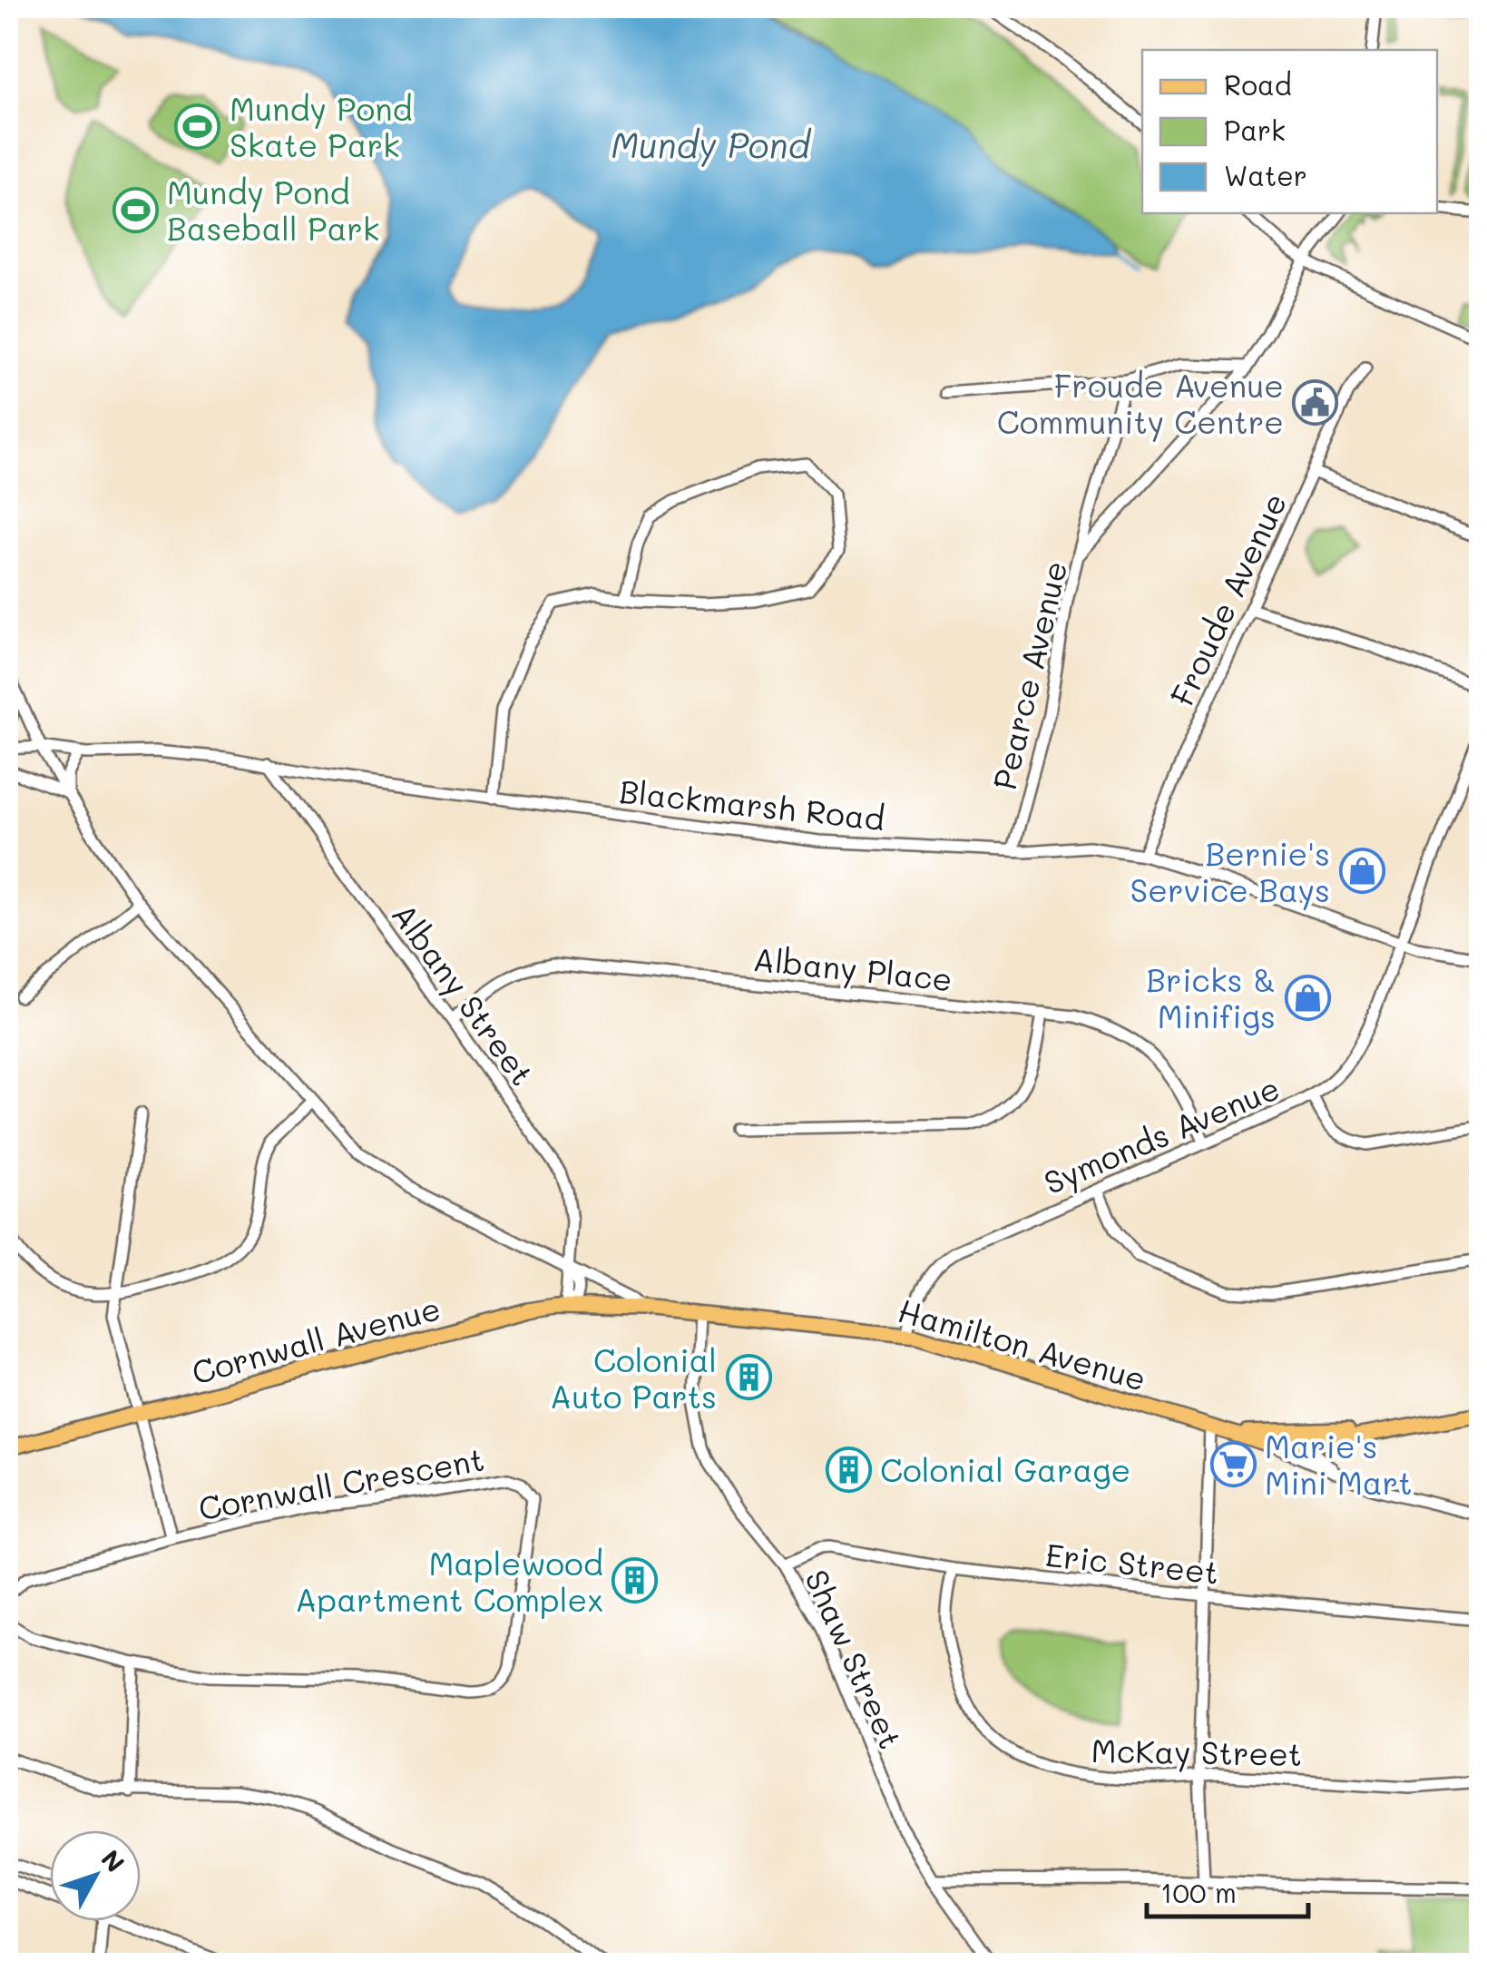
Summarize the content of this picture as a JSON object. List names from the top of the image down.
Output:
{
  "streets": {
    "main road": ["Cornwall Avenue", "Hamilton Avenue"],
    "street": [
      "Froude Avenue",
      "Pearce Avenue",
      "Blackmarsh Road",
      "Albany Place",
      "Albany Street",
      "Symonds Avenue",
      "Cornwall Crescent",
      "Eric Street",
      "Shaw Street",
      "McKay Street"
    ]
  },
  "crossings": [
    ["Froude Avenue", "Blackmarsh Road"],
    ["Pearce Avenue", "Blackmarsh Road"],
    ["Blackmarsh Road", "Albany Street"],
    ["Blackmarsh Road", "Symonds Avenue"],
    ["Albany Place", "Albany Street"],
    ["Albany Place", "Symonds Avenue"],
    ["Albany Street", "Cornwall Avenue"],
    ["Symonds Avenue", "Hamilton Avenue"],
    ["Cornwall Avenue", "Hamilton Avenue"],
    ["Hamilton Avenue", "Shaw Street"],
    ["Eric Street", "Shaw Street"],
    ["Eric Street", "McKay Street"]
  ],
  "water": ["Mundy Pond"],
  "places": {
    "sports": ["Mundy Pond Skate Park", "Mundy Pond Baseball Park"],
    "public building": ["Froude Avenue Community Centre"],
    "shop": ["Bernie's Service Bays", "Bricks & Minifigs"],
    "building": ["Colonial Auto Parts", "Colonial Garage", "Maplewood Apartment Complex"],
    "supermarket": ["Marie's Mini Mart"]
  },
  "legend": ["Road", "Park", "Water"],
  "scale_bar": "100 m",
  "north": "top right"
}
